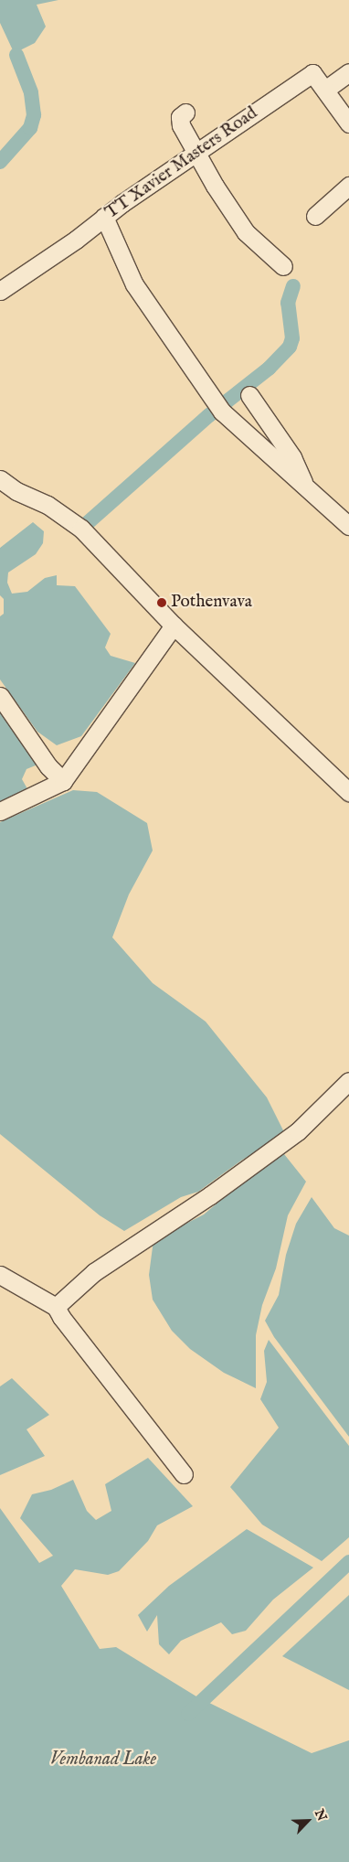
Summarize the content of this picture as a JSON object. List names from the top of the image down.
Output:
{
  "streets": {
    "street": ["TT Xavier Masters Road"]
  },
  "water": ["Vembanad Lake"],
  "places": ["Pothenvava"],
  "north": "top right"
}
